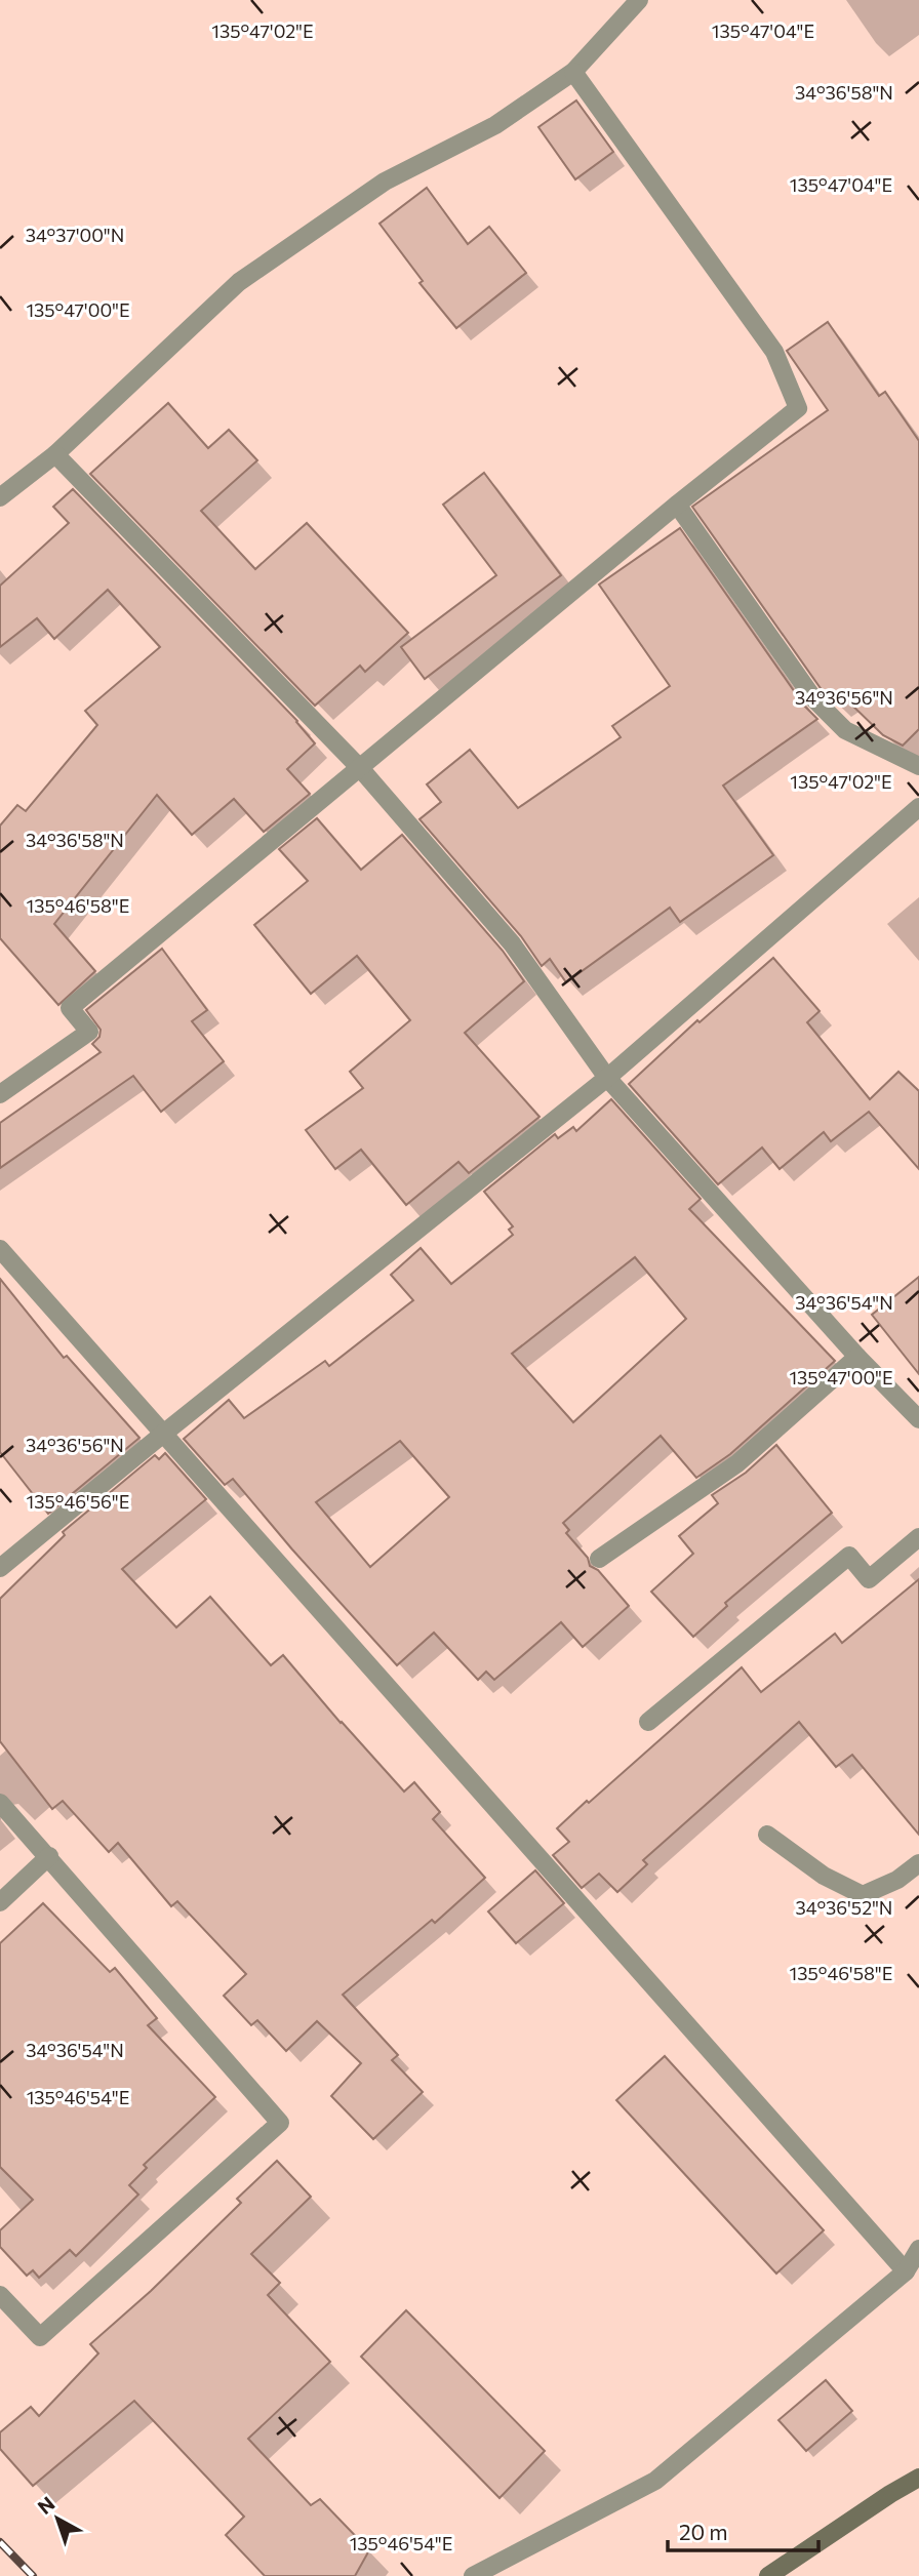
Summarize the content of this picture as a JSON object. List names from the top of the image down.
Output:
{
  "scale_bar": "20 m",
  "north": "top left",
  "coordinates": [
    "135°47'02\"E",
    "135°47'04\"E",
    "34°36'58\"N",
    "34°37'00\"N",
    "135°47'00\"E",
    "34°36'56\"N",
    "135°46'58\"E",
    "34°36'54\"N",
    "135°46'56\"E",
    "34°36'52\"N",
    "135°46'54\"E"
  ]
}
